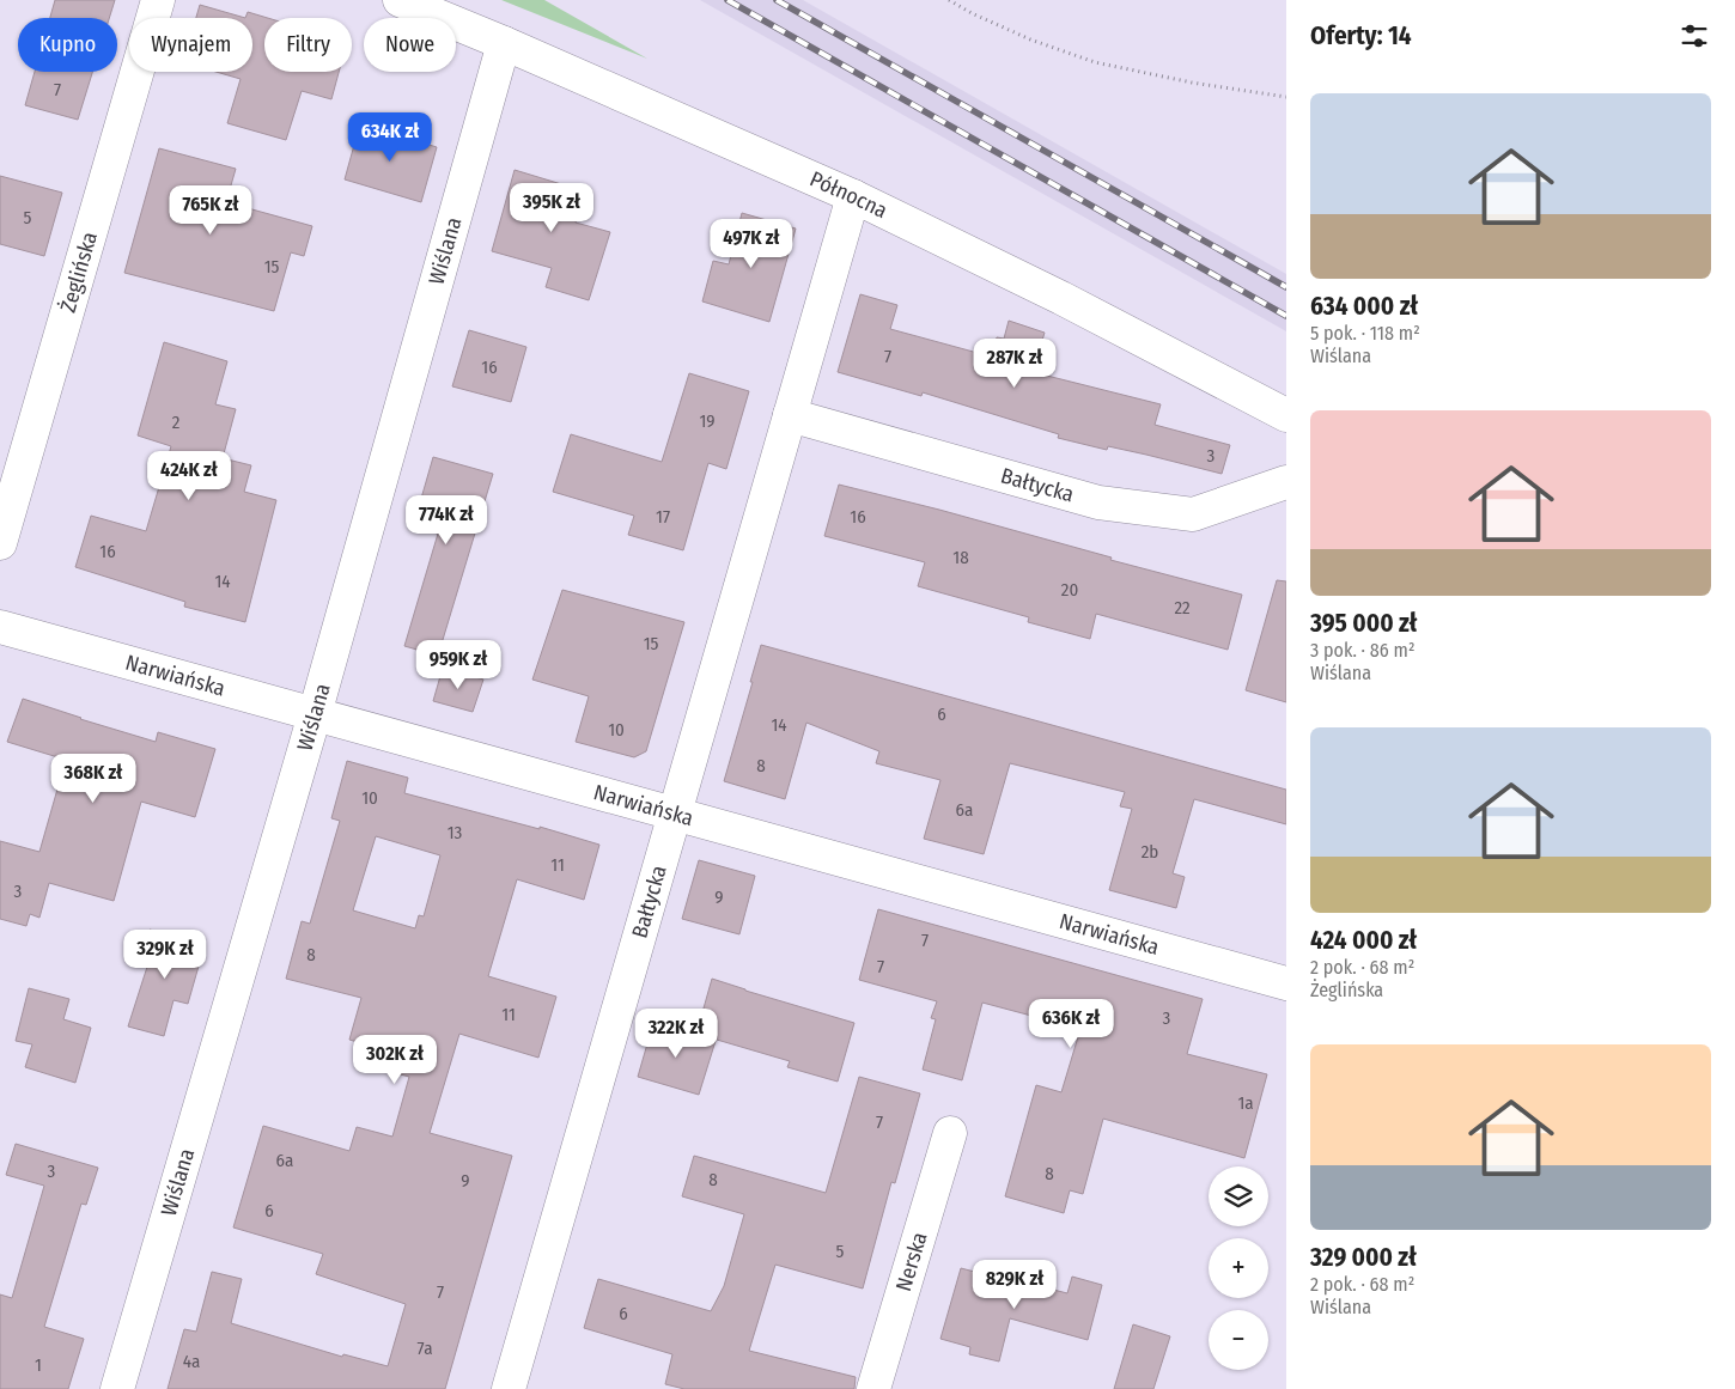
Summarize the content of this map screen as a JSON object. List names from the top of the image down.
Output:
{
  "streets": {
    "street": [
      "Północna",
      "Wiślana",
      "Żeglińska",
      "Bałtycka",
      "Narwiańska",
      "Nerska"
    ]
  },
  "crossings": [
    ["Północna", "Wiślana"],
    ["Północna", "Bałtycka"],
    ["Wiślana", "Narwiańska"],
    ["Bałtycka", "Narwiańska"]
  ],
  "house_numbers": [
    "7",
    "5",
    "15",
    "7",
    "16",
    "19",
    "2",
    "3",
    "17",
    "16",
    "16",
    "18",
    "14",
    "20",
    "22",
    "15",
    "6",
    "14",
    "10",
    "8",
    "10",
    "6a",
    "13",
    "2b",
    "11",
    "3",
    "9",
    "7",
    "8",
    "7",
    "11",
    "3",
    "1a",
    "7",
    "6a",
    "3",
    "8",
    "8",
    "9",
    "6",
    "5",
    "7",
    "6",
    "7a",
    "4a",
    "1"
  ],
  "page": {
    "heading": "Oferty: 14",
    "chip": [
      "Kupno",
      "Wynajem",
      "Filtry",
      "Nowe"
    ],
    "list": [
      {
        "name": "634 000 zł",
        "note": "5 pok. · 118 m² · Wiślana"
      },
      {
        "name": "395 000 zł",
        "note": "3 pok. · 86 m² · Wiślana"
      },
      {
        "name": "424 000 zł",
        "note": "2 pok. · 68 m² · Żeglińska"
      },
      {
        "name": "329 000 zł",
        "note": "2 pok. · 68 m² · Wiślana"
      }
    ],
    "price": [
      "634K zł",
      "395K zł",
      "765K zł",
      "497K zł",
      "287K zł",
      "424K zł",
      "774K zł",
      "959K zł",
      "368K zł",
      "329K zł",
      "636K zł",
      "322K zł",
      "302K zł",
      "829K zł"
    ],
    "map_buttons": ["+", "−"]
  }
}
